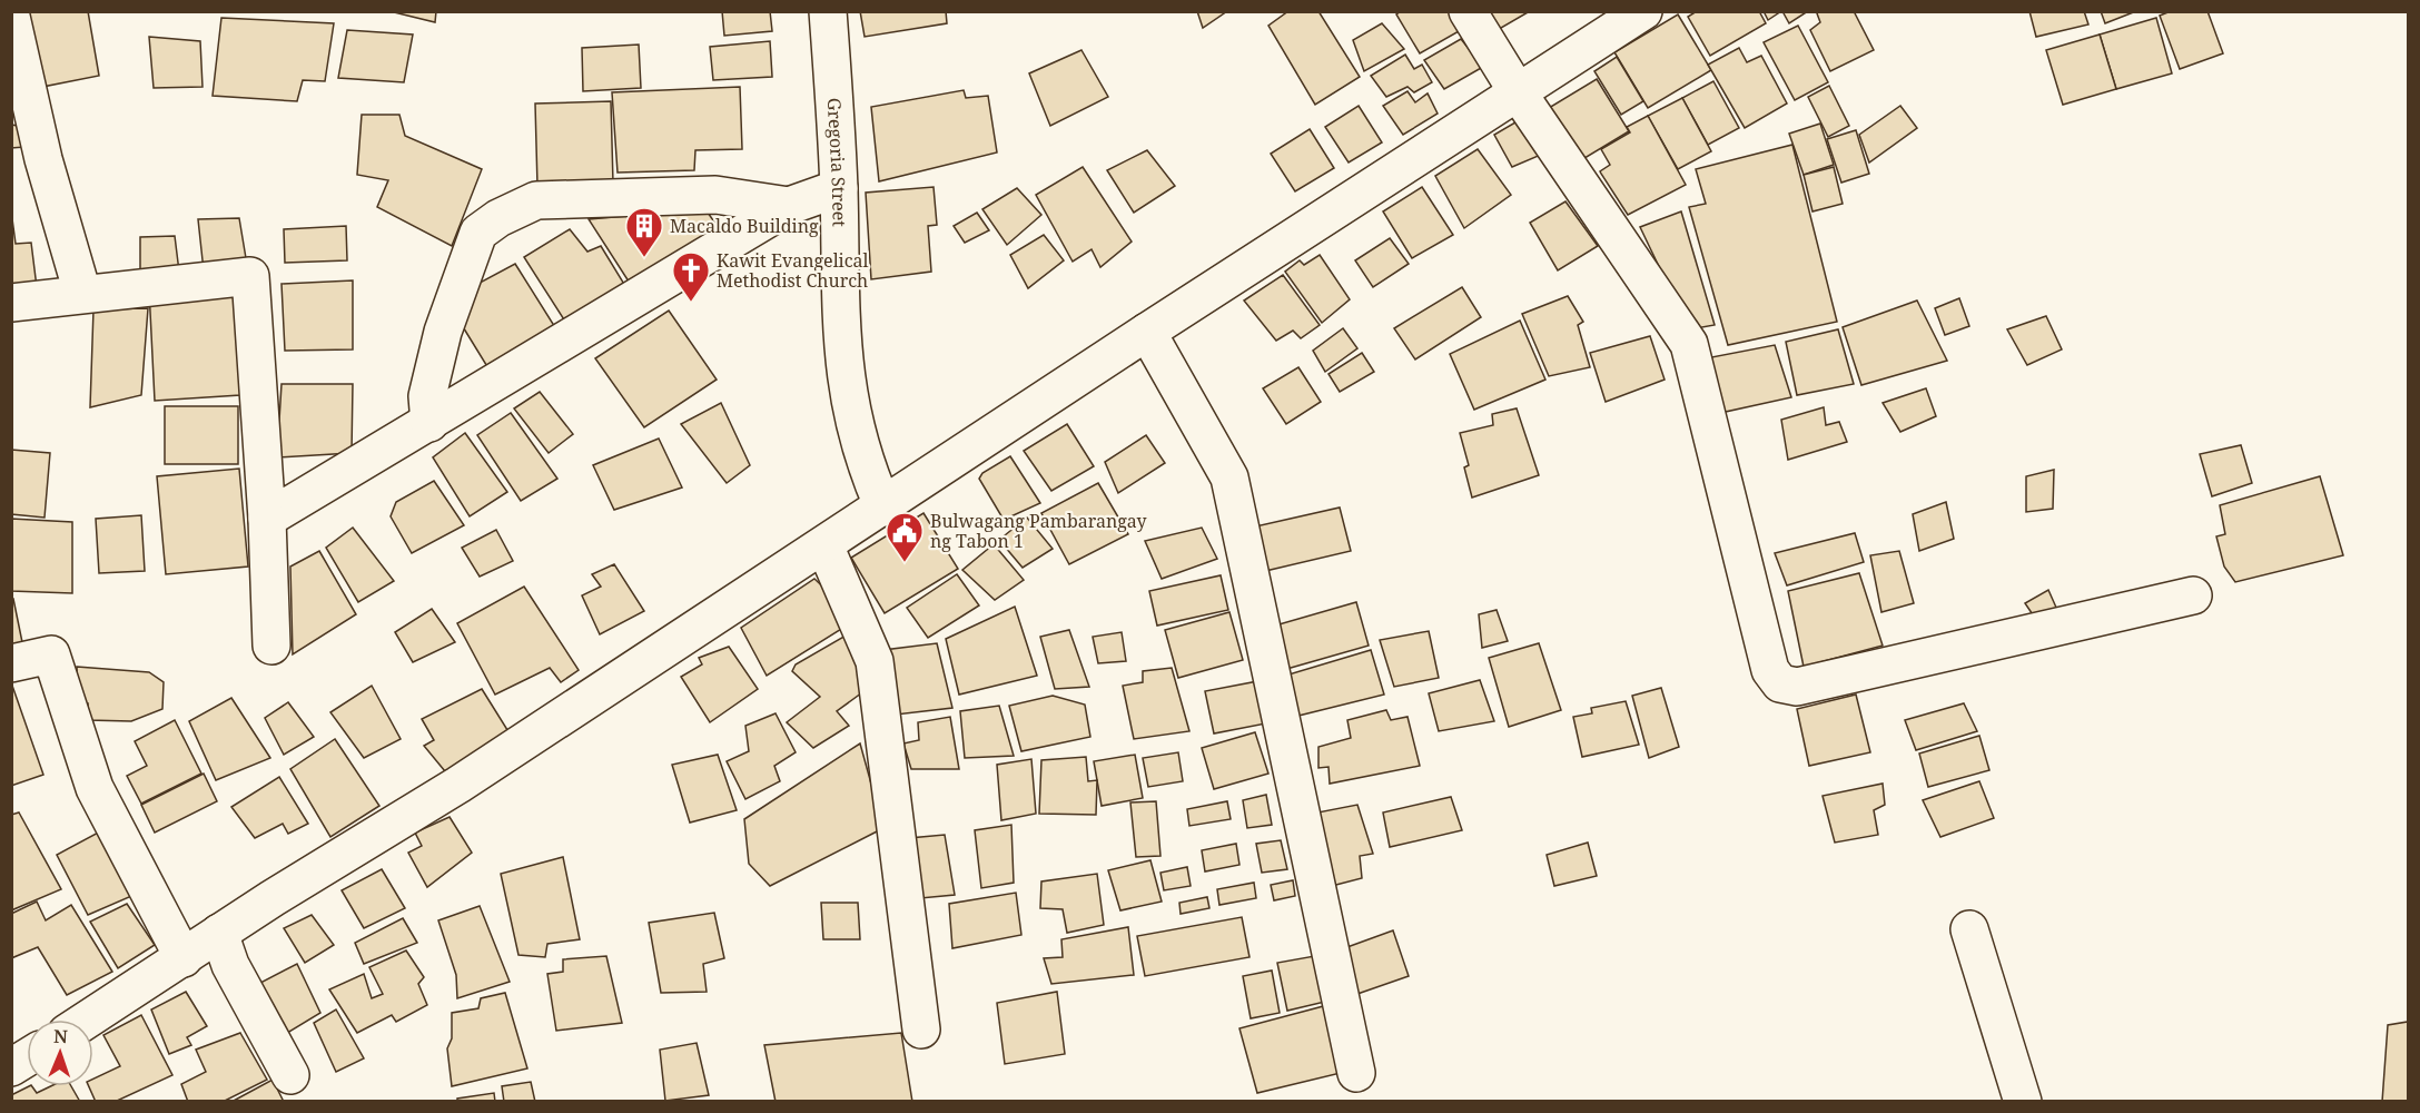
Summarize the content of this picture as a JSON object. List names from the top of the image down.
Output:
{
  "streets": {
    "street": ["Gregoria Street"]
  },
  "places": {
    "building": ["Macaldo Building"],
    "church": ["Kawit Evangelical Methodist Church"],
    "public building": ["Bulwagang Pambarangay ng Tabon 1"]
  },
  "north": "top"
}
